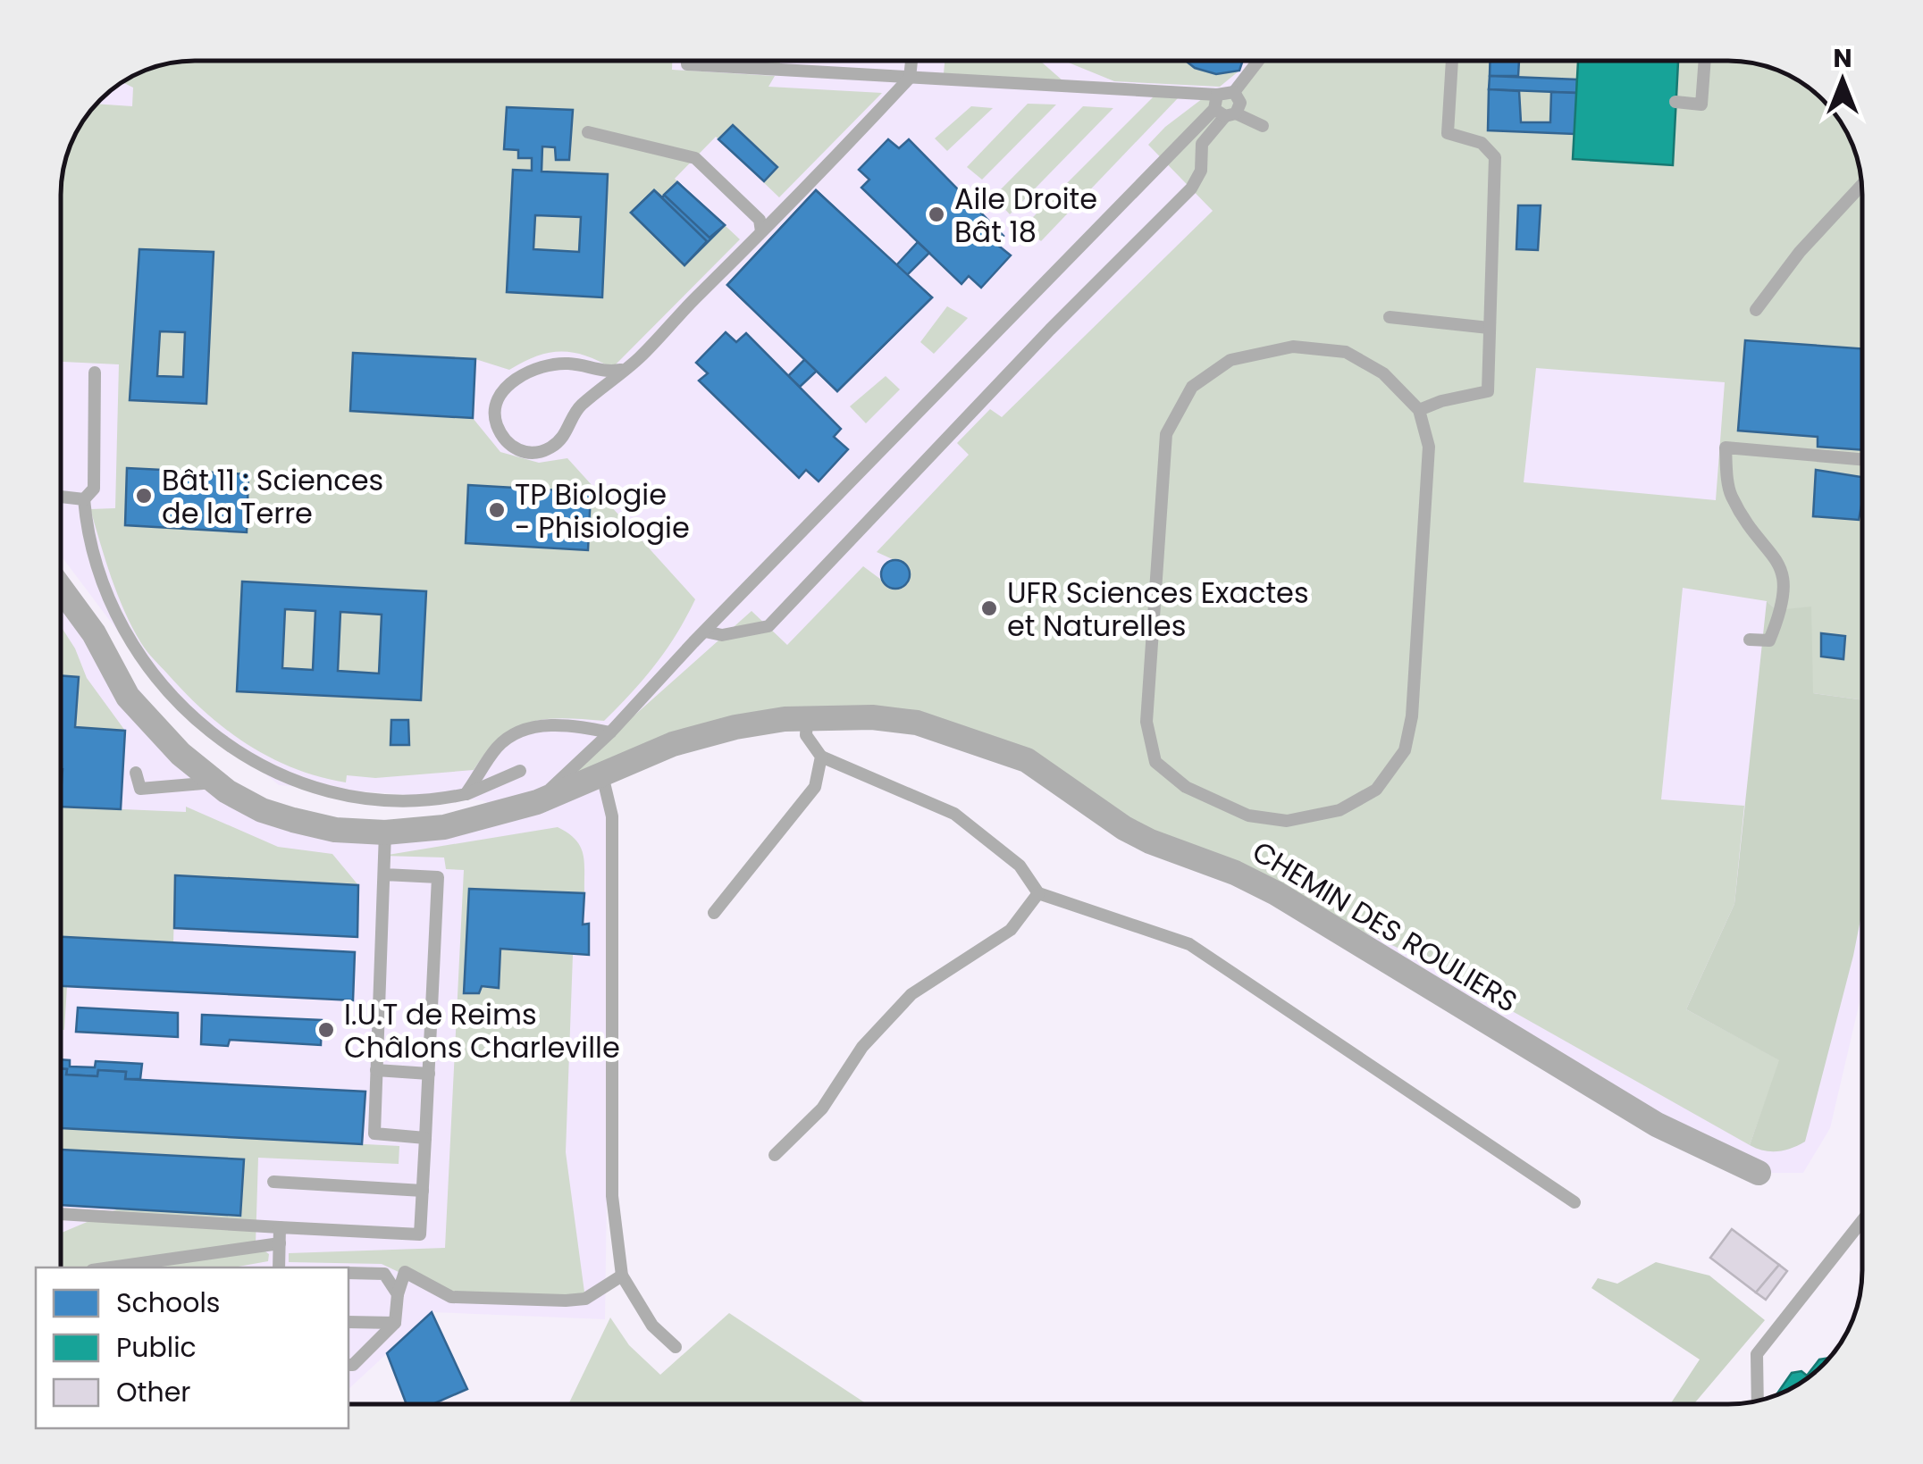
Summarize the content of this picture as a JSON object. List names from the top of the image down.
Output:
{
  "streets": {
    "street": ["CHEMIN DES ROULIERS"]
  },
  "places": [
    "Aile Droite Bât 18",
    "Bât 11 : Sciences de la Terre",
    "TP Biologie - Phisiologie",
    "UFR Sciences Exactes et Naturelles",
    "I.U.T de Reims Châlons Charleville"
  ],
  "legend": ["Schools", "Public", "Other"],
  "north": "top"
}
